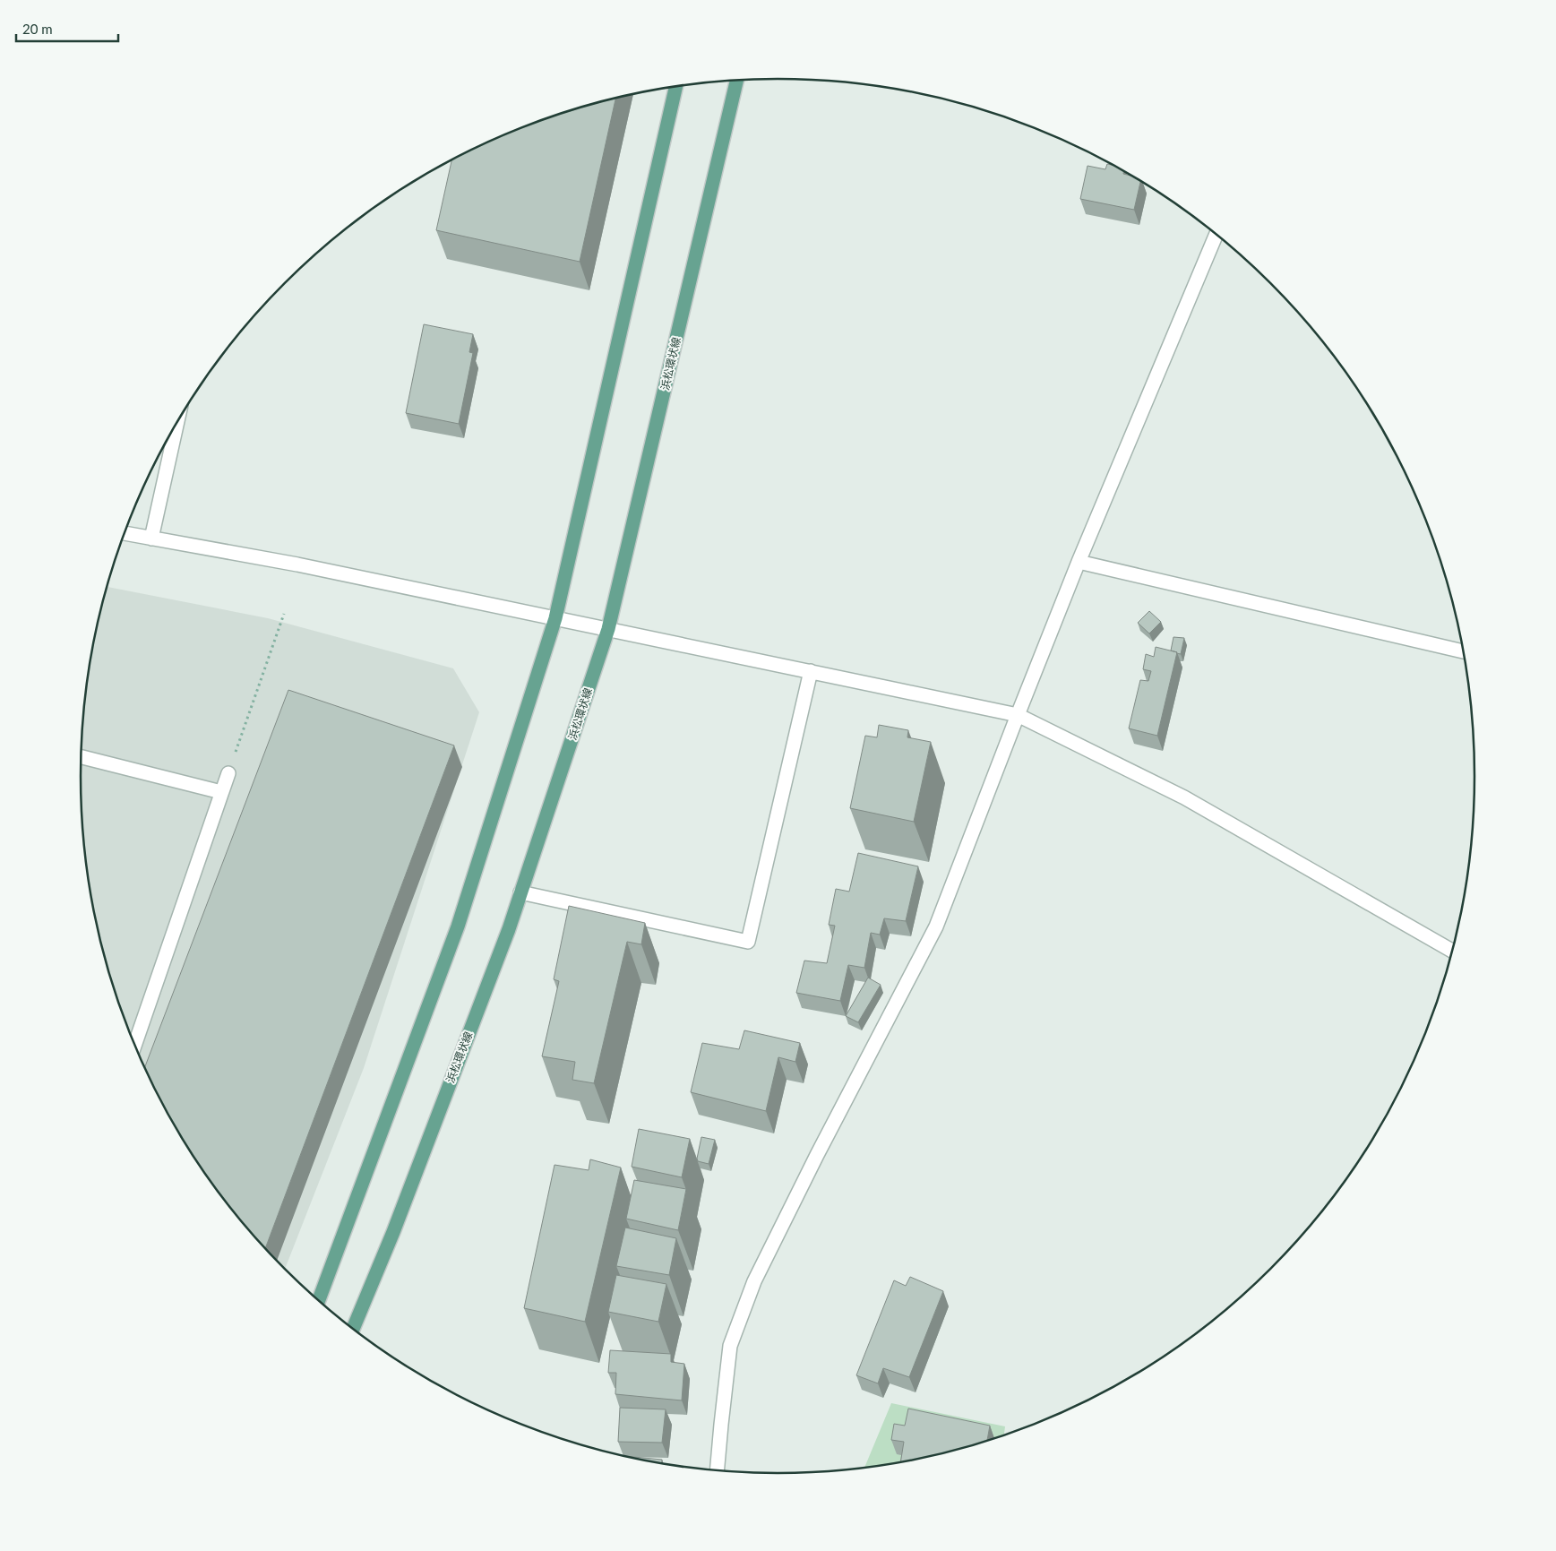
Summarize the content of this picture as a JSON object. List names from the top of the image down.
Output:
{
  "streets": {
    "main road": ["浜松環状線"]
  },
  "scale_bar": "20 m"
}
